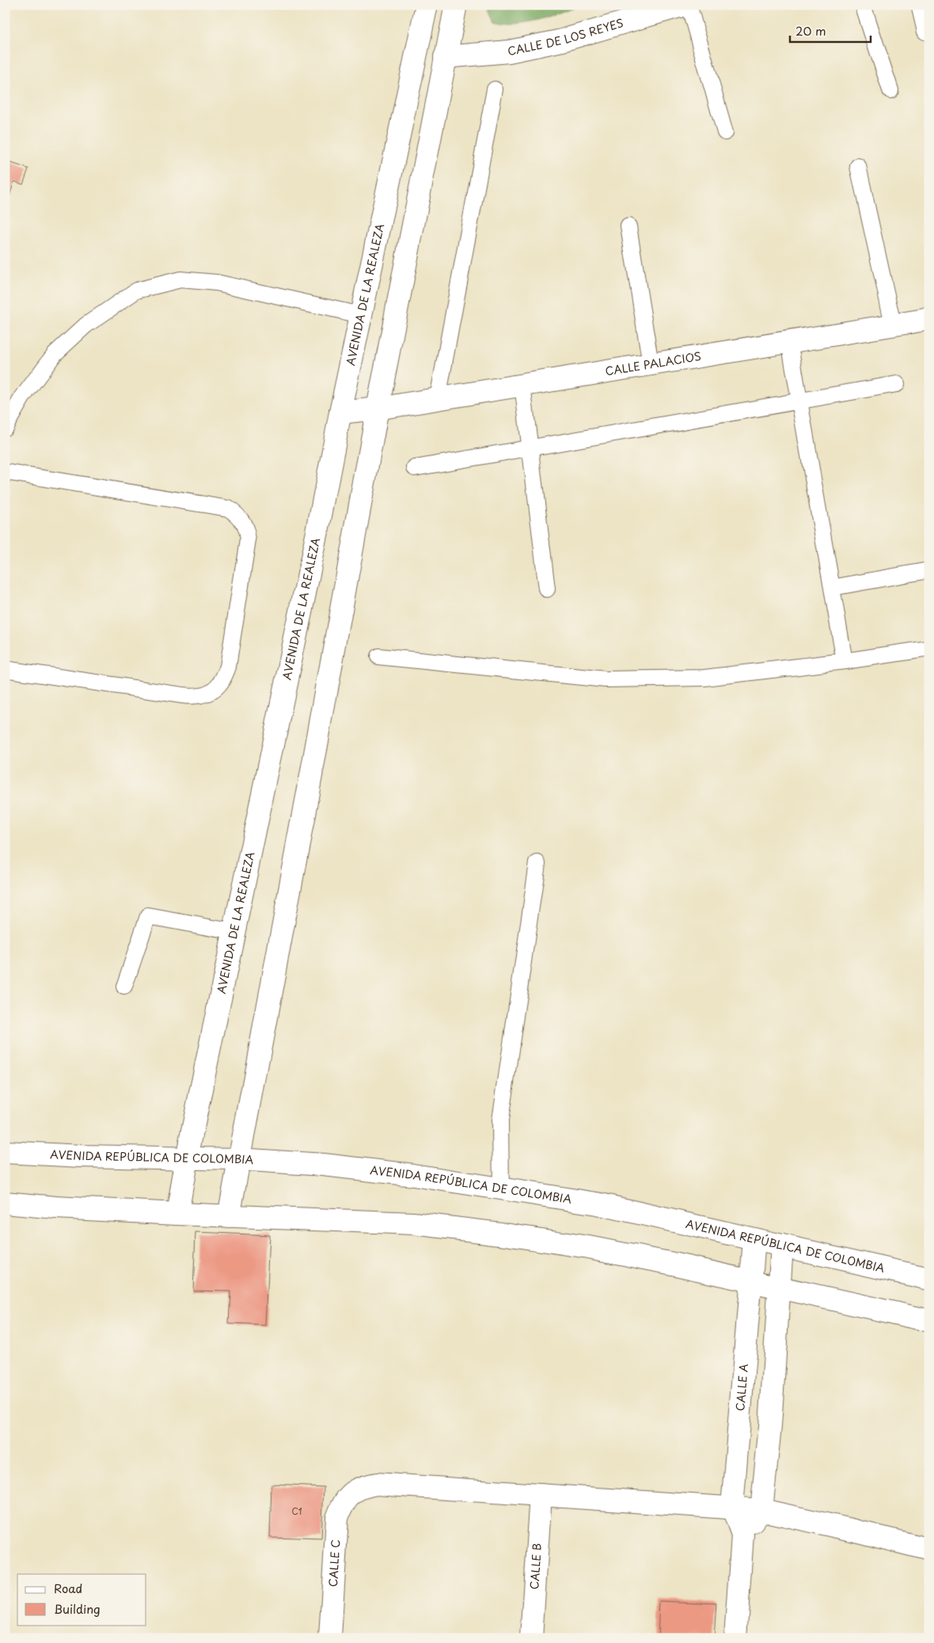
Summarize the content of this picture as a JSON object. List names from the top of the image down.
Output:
{
  "streets": {
    "street": [
      "CALLE DE LOS REYES",
      "AVENIDA DE LA REALEZA",
      "CALLE PALACIOS",
      "AVENIDA REPÚBLICA DE COLOMBIA",
      "CALLE A",
      "CALLE C",
      "CALLE B"
    ]
  },
  "crossings": [
    ["AVENIDA DE LA REALEZA", "CALLE PALACIOS"],
    ["AVENIDA DE LA REALEZA", "AVENIDA REPÚBLICA DE COLOMBIA"],
    ["AVENIDA REPÚBLICA DE COLOMBIA", "CALLE A"],
    ["CALLE C", "CALLE B"]
  ],
  "house_numbers": ["C1"],
  "legend": ["Road", "Building"],
  "scale_bar": "20 m"
}
